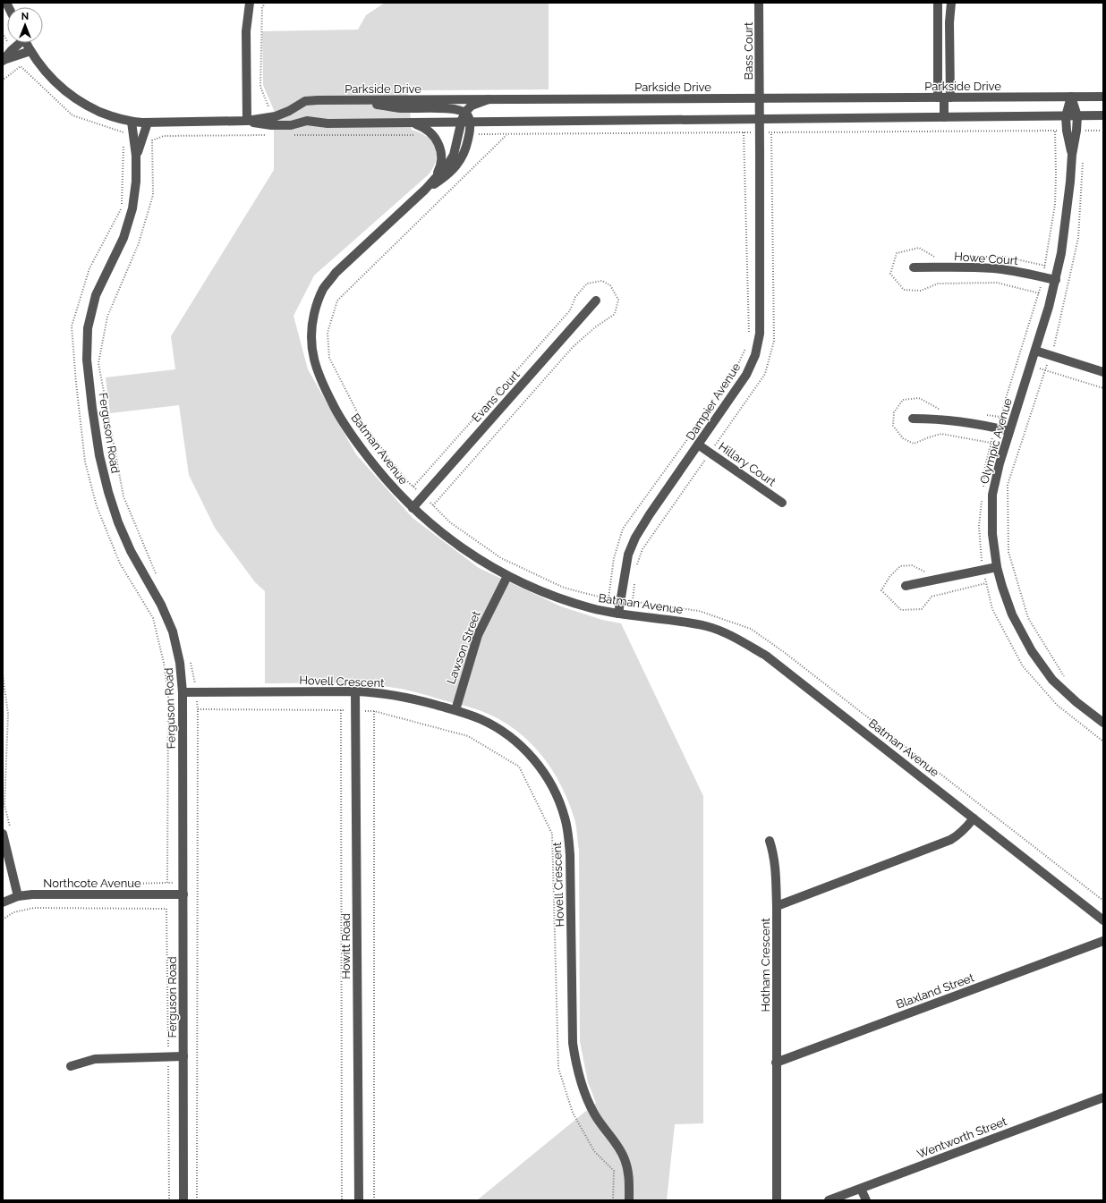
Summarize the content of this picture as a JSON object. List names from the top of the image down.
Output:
{
  "streets": {
    "street": [
      "Bass Court",
      "Parkside Drive",
      "Howe Court",
      "Evans Court",
      "Dampier Avenue",
      "Ferguson Road",
      "Olympic Avenue",
      "Batman Avenue",
      "Hillary Court",
      "Lawson Street",
      "Hovell Crescent",
      "Northcote Avenue",
      "Howitt Road",
      "Hotham Crescent",
      "Blaxland Street",
      "Wentworth Street"
    ]
  },
  "crossings": [
    ["Bass Court", "Parkside Drive"],
    ["Bass Court", "Dampier Avenue"],
    ["Parkside Drive", "Dampier Avenue"],
    ["Parkside Drive", "Ferguson Road"],
    ["Parkside Drive", "Olympic Avenue"],
    ["Parkside Drive", "Batman Avenue"],
    ["Howe Court", "Olympic Avenue"],
    ["Evans Court", "Batman Avenue"],
    ["Dampier Avenue", "Batman Avenue"],
    ["Dampier Avenue", "Hillary Court"],
    ["Ferguson Road", "Hovell Crescent"],
    ["Ferguson Road", "Northcote Avenue"],
    ["Batman Avenue", "Lawson Street"],
    ["Batman Avenue", "Hotham Crescent"],
    ["Lawson Street", "Hovell Crescent"],
    ["Hovell Crescent", "Howitt Road"],
    ["Hotham Crescent", "Blaxland Street"]
  ],
  "north": "top"
}
